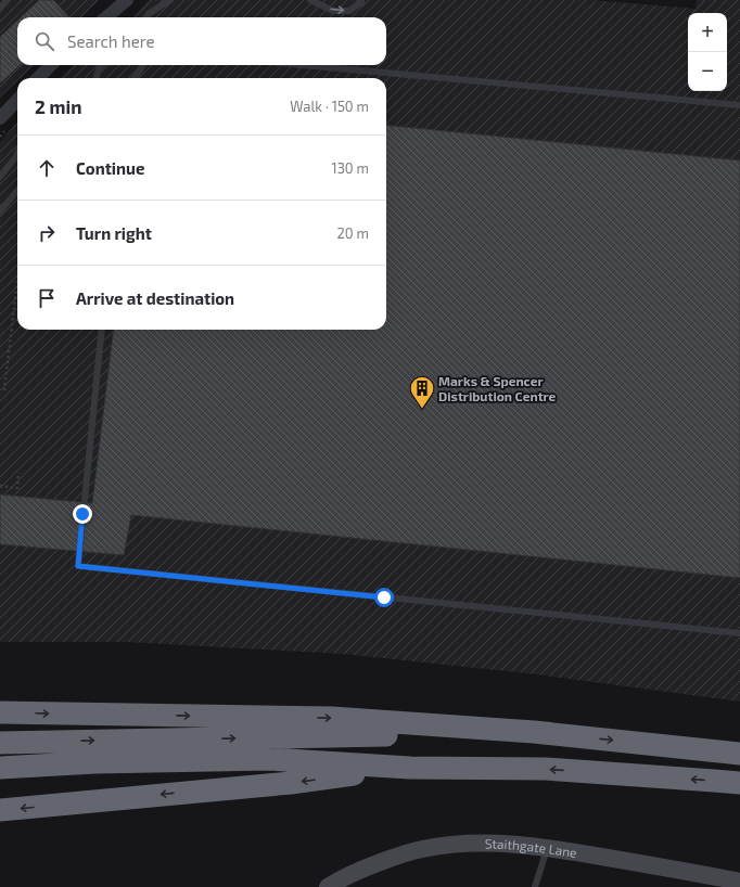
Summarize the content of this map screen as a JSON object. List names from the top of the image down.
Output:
{
  "streets": {
    "street": ["Staithgate Lane"]
  },
  "places": {
    "building": ["Marks & Spencer Distribution Centre"]
  },
  "page": {
    "map_buttons": ["+", "−"],
    "search": "Search here",
    "heading": ["2 min", "Walk · 150 m"],
    "list": [
      ["Continue", "130 m"],
      ["Turn right", "20 m"],
      "Arrive at destination"
    ]
  }
}
